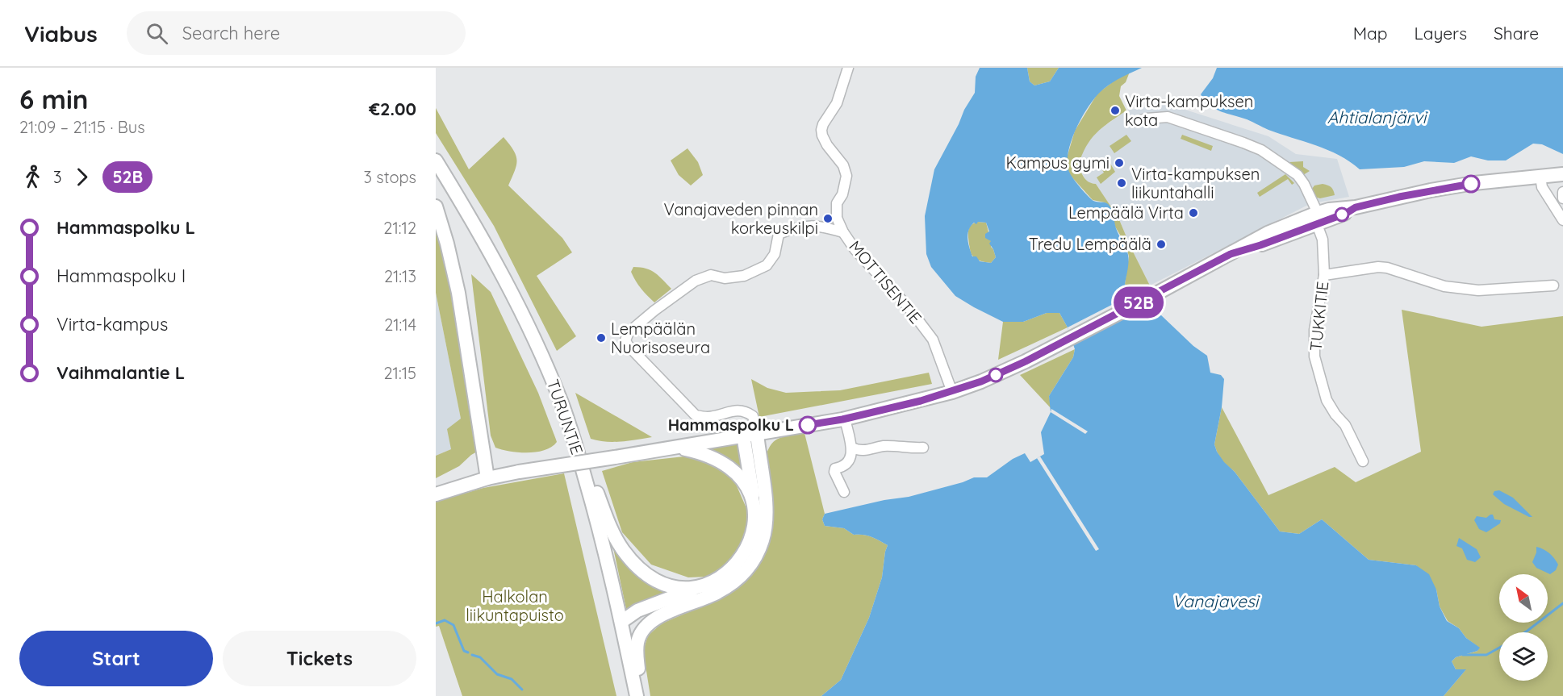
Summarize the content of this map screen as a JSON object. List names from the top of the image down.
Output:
{
  "streets": {
    "main road": ["TURUNTIE"],
    "street": ["MOTTISENTIE", "TUKKITIE"]
  },
  "water": ["Ahtialanjärvi", "Vanajavesi"],
  "parks": ["Halkolan liikuntapuisto"],
  "places": [
    "Virta-kampuksen kota",
    "Kampus gymi",
    "Virta-kampuksen liikuntahalli",
    "Lempäälä Virta",
    "Vanajaveden pinnan korkeuskilpi",
    "Tredu Lempäälä",
    "Lempäälän Nuorisoseura",
    "Hammaspolku L"
  ],
  "lines": ["bus line 52B"],
  "north": "top left",
  "page": {
    "header": "Viabus",
    "search": "Search here",
    "nav": ["Map", "Layers", "Share"],
    "heading": ["6 min", "21:09 – 21:15 · Bus", "€2.00"],
    "on_map": "52B",
    "legs": ["3", "52B", "3 stops"],
    "list": [
      {
        "name": "Hammaspolku L",
        "value": "21:12"
      },
      {
        "name": "Hammaspolku I",
        "value": "21:13"
      },
      {
        "name": "Virta-kampus",
        "value": "21:14"
      },
      {
        "name": "Vaihmalantie L",
        "value": "21:15"
      }
    ],
    "buttons": ["Start", "Tickets"]
  }
}
